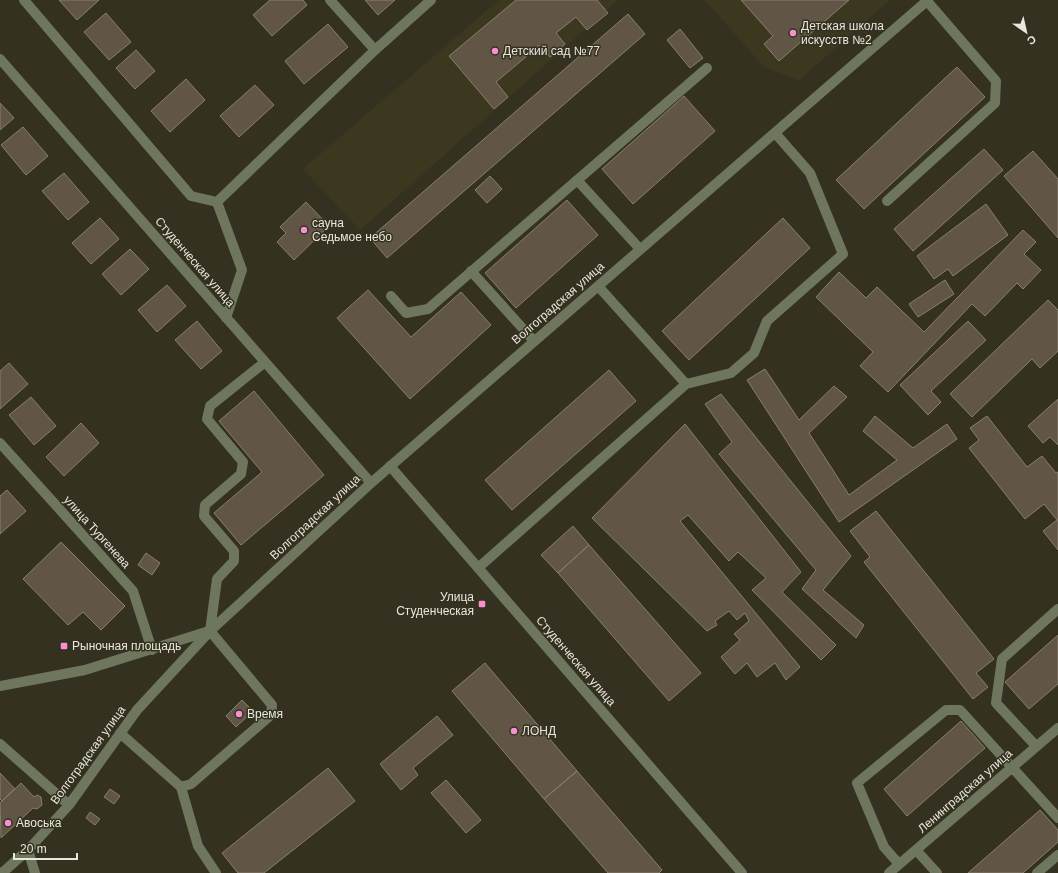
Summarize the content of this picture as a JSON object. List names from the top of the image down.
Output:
{
  "streets": {
    "street": [
      "Студенческая улица",
      "Волгоградская улица",
      "улица Тургенева",
      "Ленинградская улица"
    ]
  },
  "crossings": [
    ["Студенческая улица", "Волгоградская улица"],
    ["Волгоградская улица", "улица Тургенева"]
  ],
  "places": {
    "other": [
      "Детская школа искусств №2",
      "Детский сад №77",
      "сауна Седьмое небо",
      "Время",
      "ЛОНД",
      "Авоська"
    ],
    "transit": ["Улица Студенческая", "Рыночная площадь"]
  },
  "scale_bar": "20 m",
  "north": "bottom right"
}
